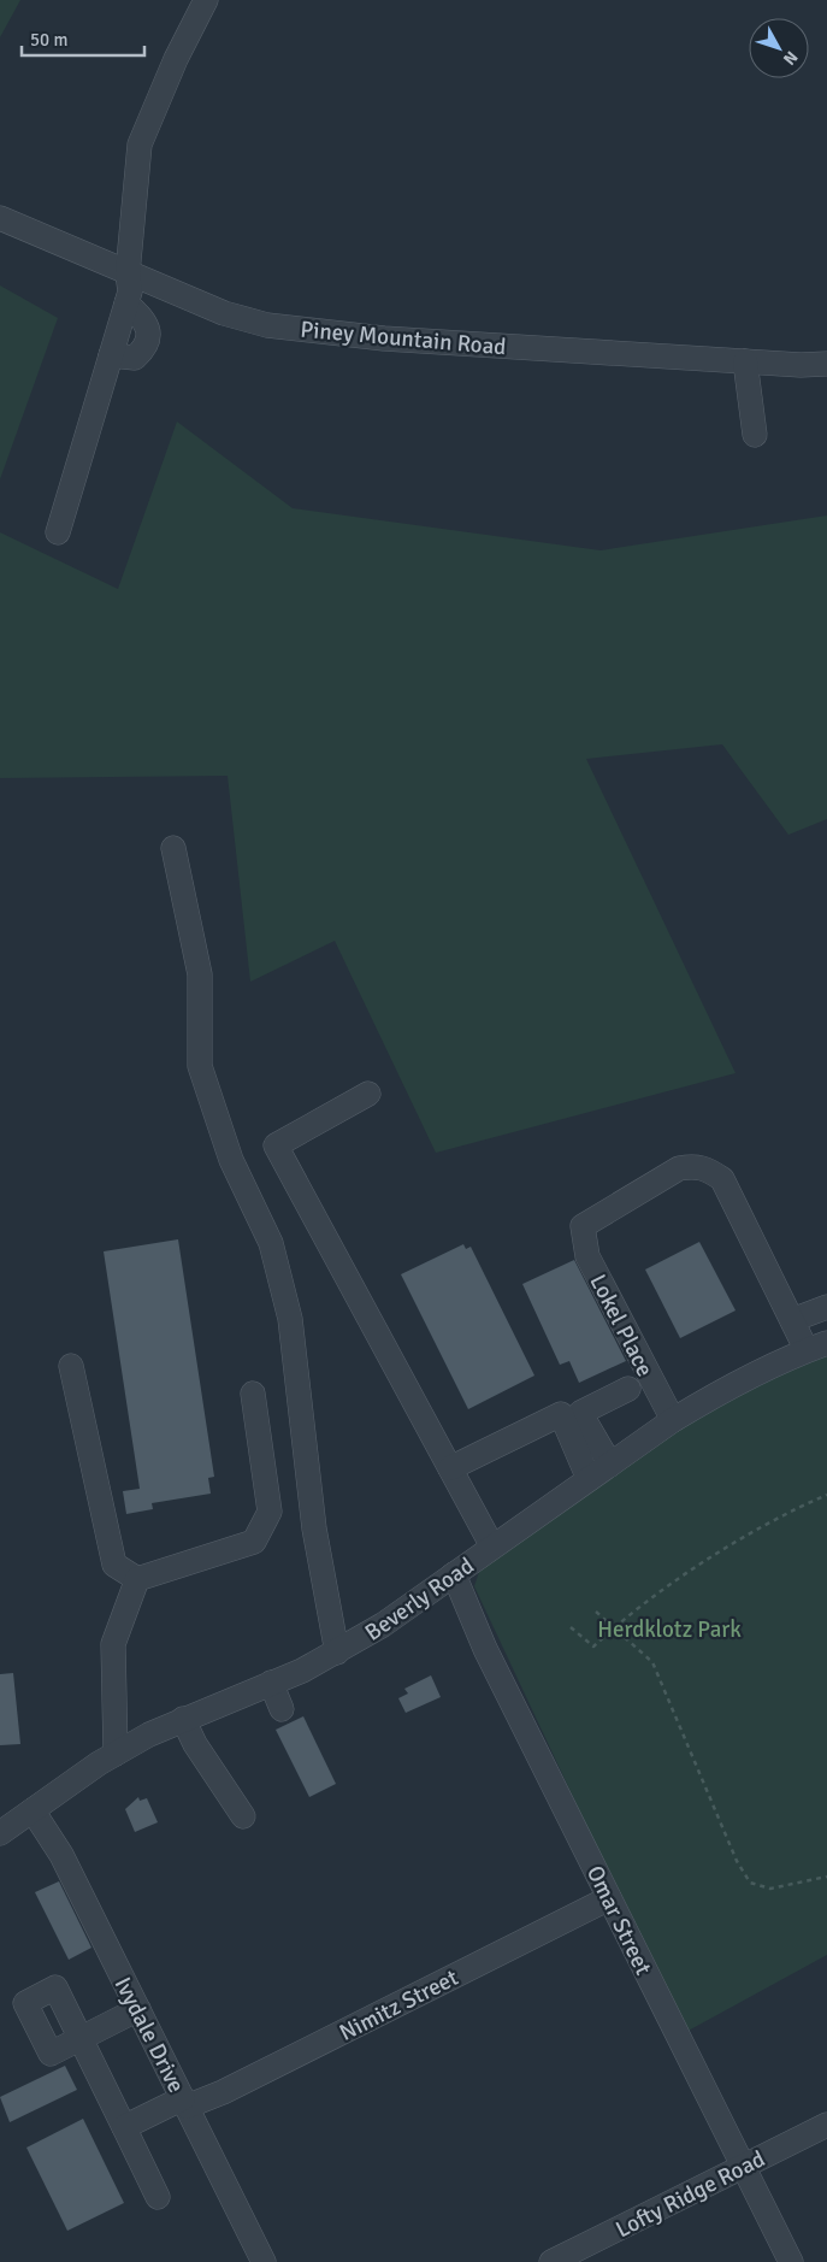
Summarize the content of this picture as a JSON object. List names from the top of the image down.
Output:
{
  "streets": {
    "street": [
      "Piney Mountain Road",
      "Lokel Place",
      "Beverly Road",
      "Omar Street",
      "Nimitz Street",
      "Ivydale Drive",
      "Lofty Ridge Road"
    ]
  },
  "crossings": [
    ["Lokel Place", "Beverly Road"],
    ["Beverly Road", "Omar Street"],
    ["Beverly Road", "Ivydale Drive"],
    ["Omar Street", "Nimitz Street"],
    ["Omar Street", "Lofty Ridge Road"],
    ["Nimitz Street", "Ivydale Drive"]
  ],
  "parks": ["Herdklotz Park"],
  "scale_bar": "50 m",
  "north": "bottom right"
}
